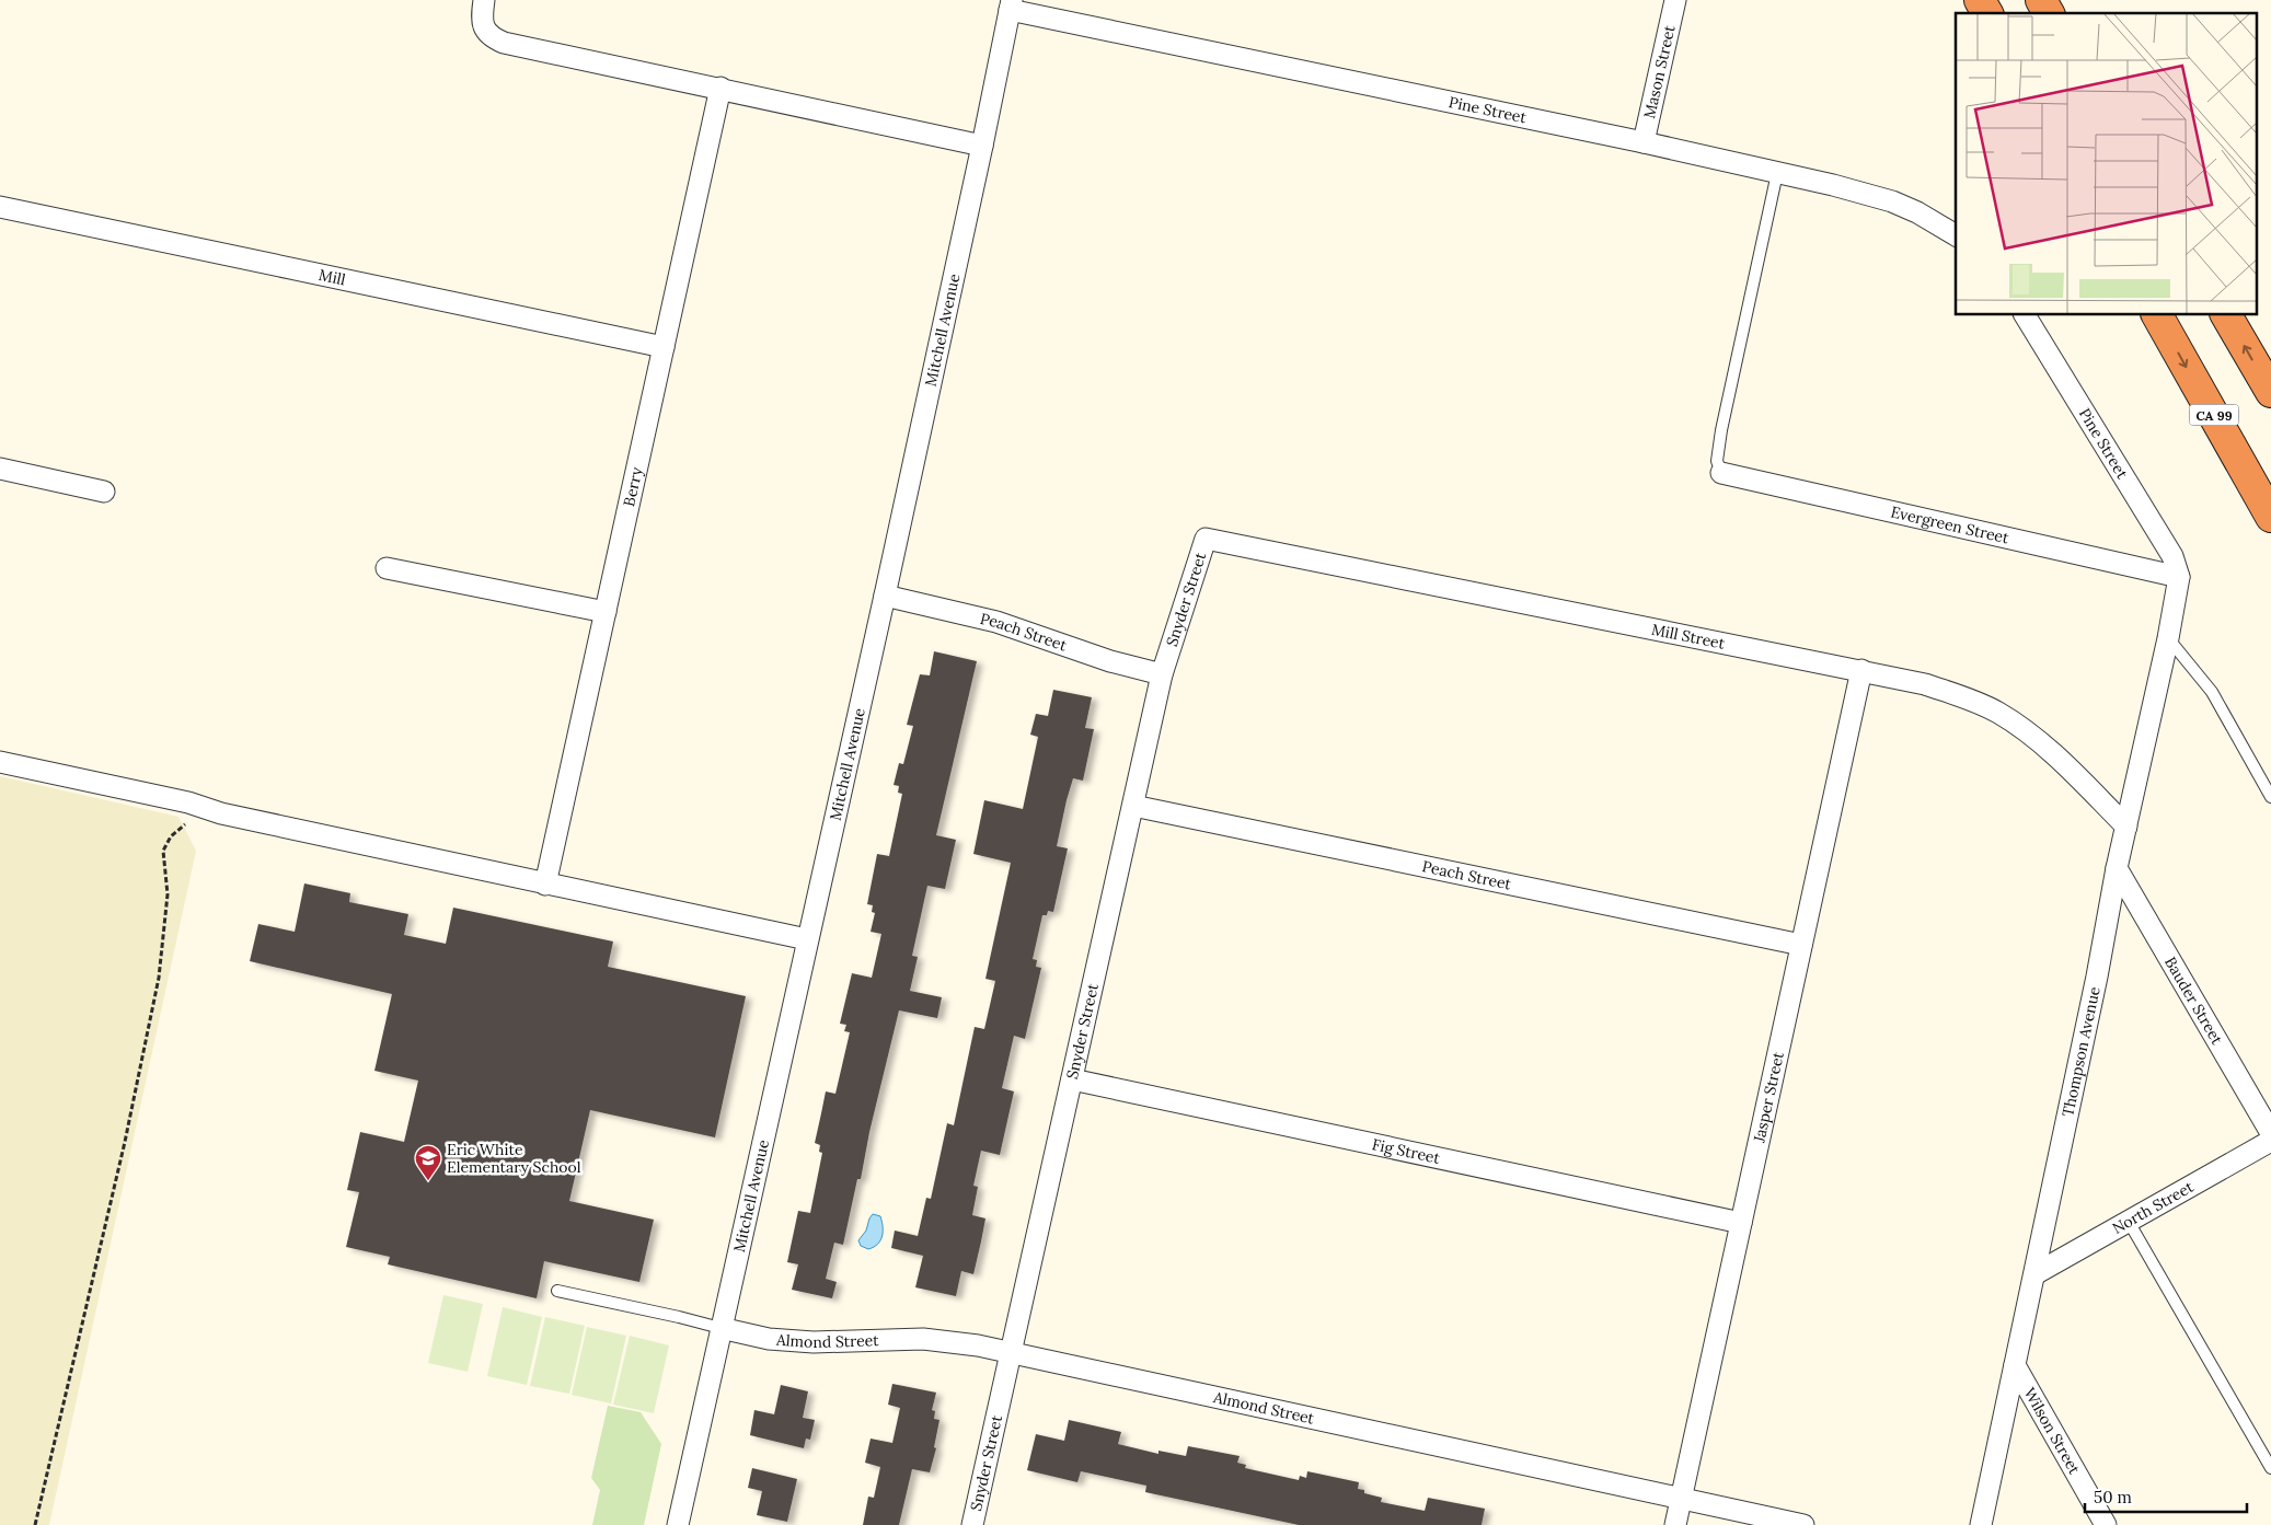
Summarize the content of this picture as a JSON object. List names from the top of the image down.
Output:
{
  "streets": {
    "highway": ["CA 99"],
    "street": [
      "Mason Street",
      "Pine Street",
      "Mill",
      "Mitchell Avenue",
      "Berry",
      "Evergreen Street",
      "Snyder Street",
      "Peach Street",
      "Mill Street",
      "Bauder Street",
      "Thompson Avenue",
      "Jasper Street",
      "Fig Street",
      "North Street",
      "Almond Street",
      "Wilson Street"
    ]
  },
  "crossings": [
    ["Mason Street", "Pine Street"],
    ["Pine Street", "Mitchell Avenue"],
    ["Pine Street", "Evergreen Street"],
    ["Pine Street", "Thompson Avenue"],
    ["Mill", "Berry"],
    ["Mitchell Avenue", "Peach Street"],
    ["Mitchell Avenue", "Almond Street"],
    ["Evergreen Street", "Thompson Avenue"],
    ["Snyder Street", "Peach Street"],
    ["Snyder Street", "Mill Street"],
    ["Snyder Street", "Fig Street"],
    ["Snyder Street", "Almond Street"],
    ["Peach Street", "Jasper Street"],
    ["Mill Street", "Thompson Avenue"],
    ["Mill Street", "Jasper Street"],
    ["Bauder Street", "Thompson Avenue"],
    ["Thompson Avenue", "North Street"],
    ["Thompson Avenue", "Wilson Street"],
    ["Jasper Street", "Fig Street"],
    ["Jasper Street", "Almond Street"]
  ],
  "places": {
    "school or university": ["Eric White Elementary School"]
  },
  "scale_bar": "50 m"
}
